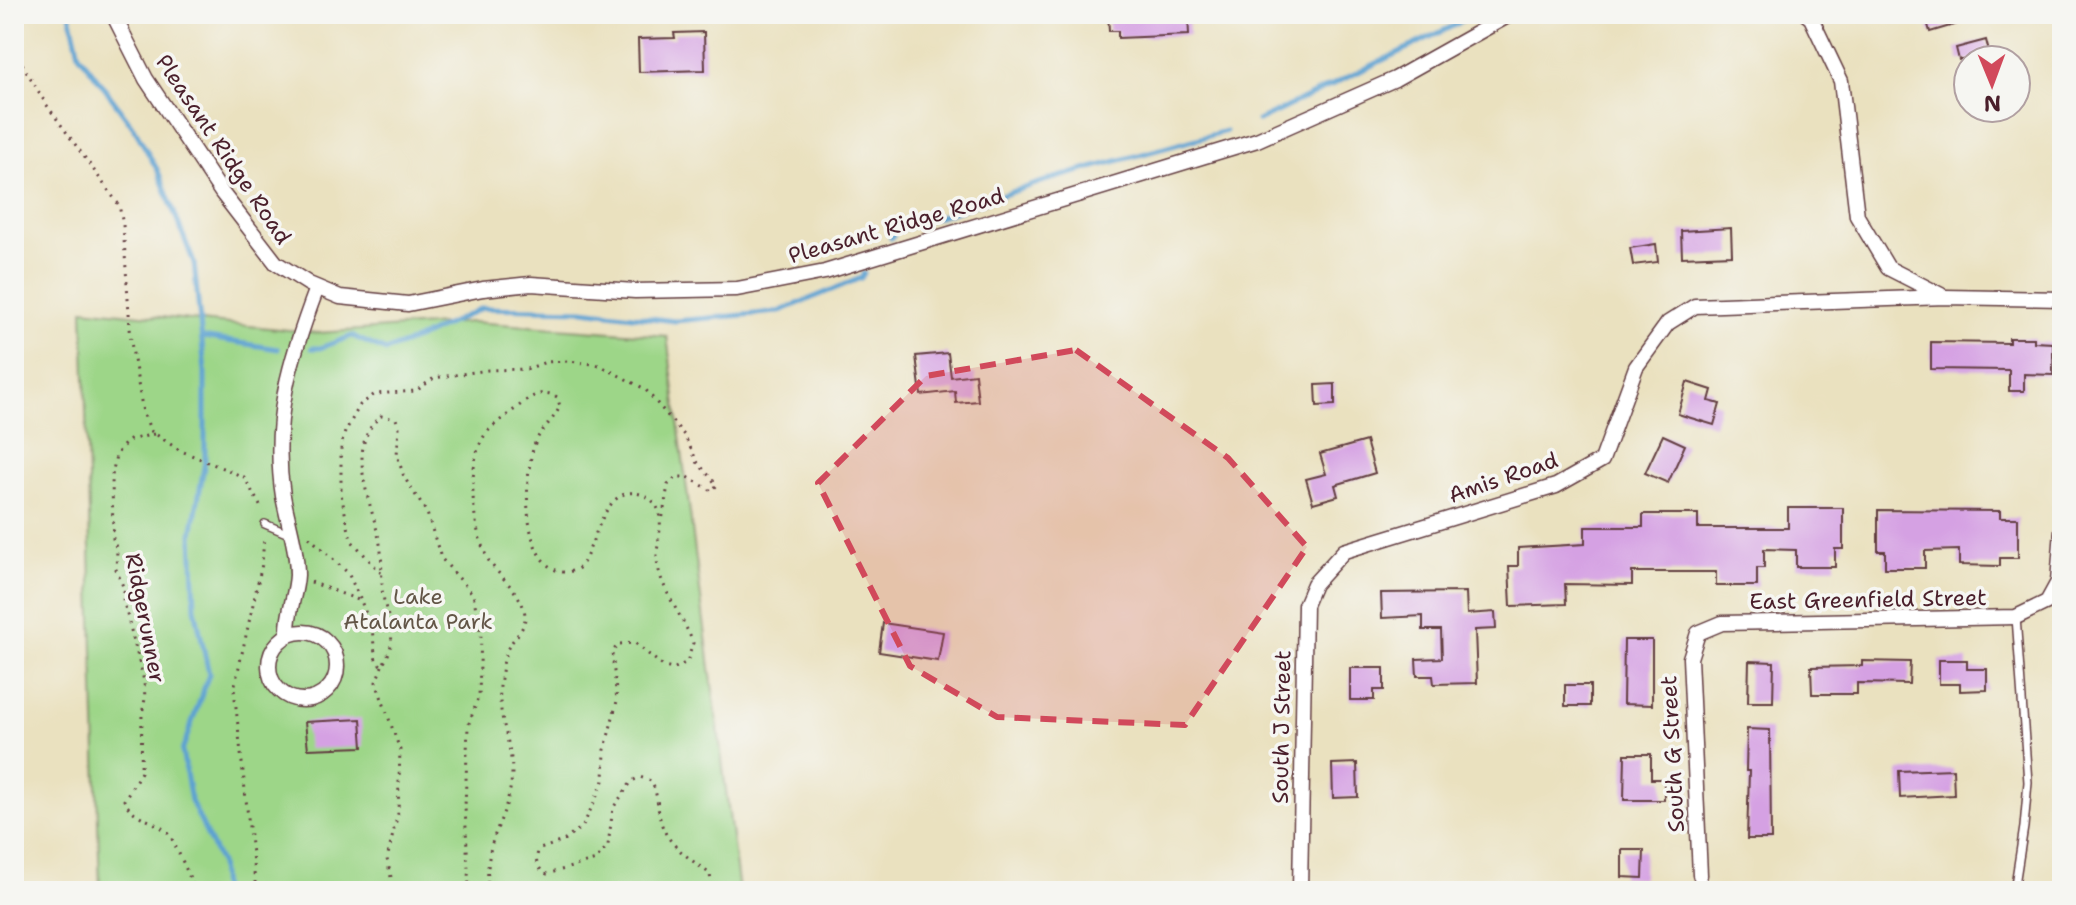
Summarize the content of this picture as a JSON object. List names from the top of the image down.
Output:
{
  "streets": {
    "street": [
      "Pleasant Ridge Road",
      "Amis Road",
      "East Greenfield Street",
      "South J Street",
      "South G Street"
    ],
    "path": ["Ridgerunner"]
  },
  "crossings": [
    ["Amis Road", "South J Street"],
    ["East Greenfield Street", "South G Street"]
  ],
  "parks": ["Lake Atalanta Park"],
  "north": "bottom"
}
